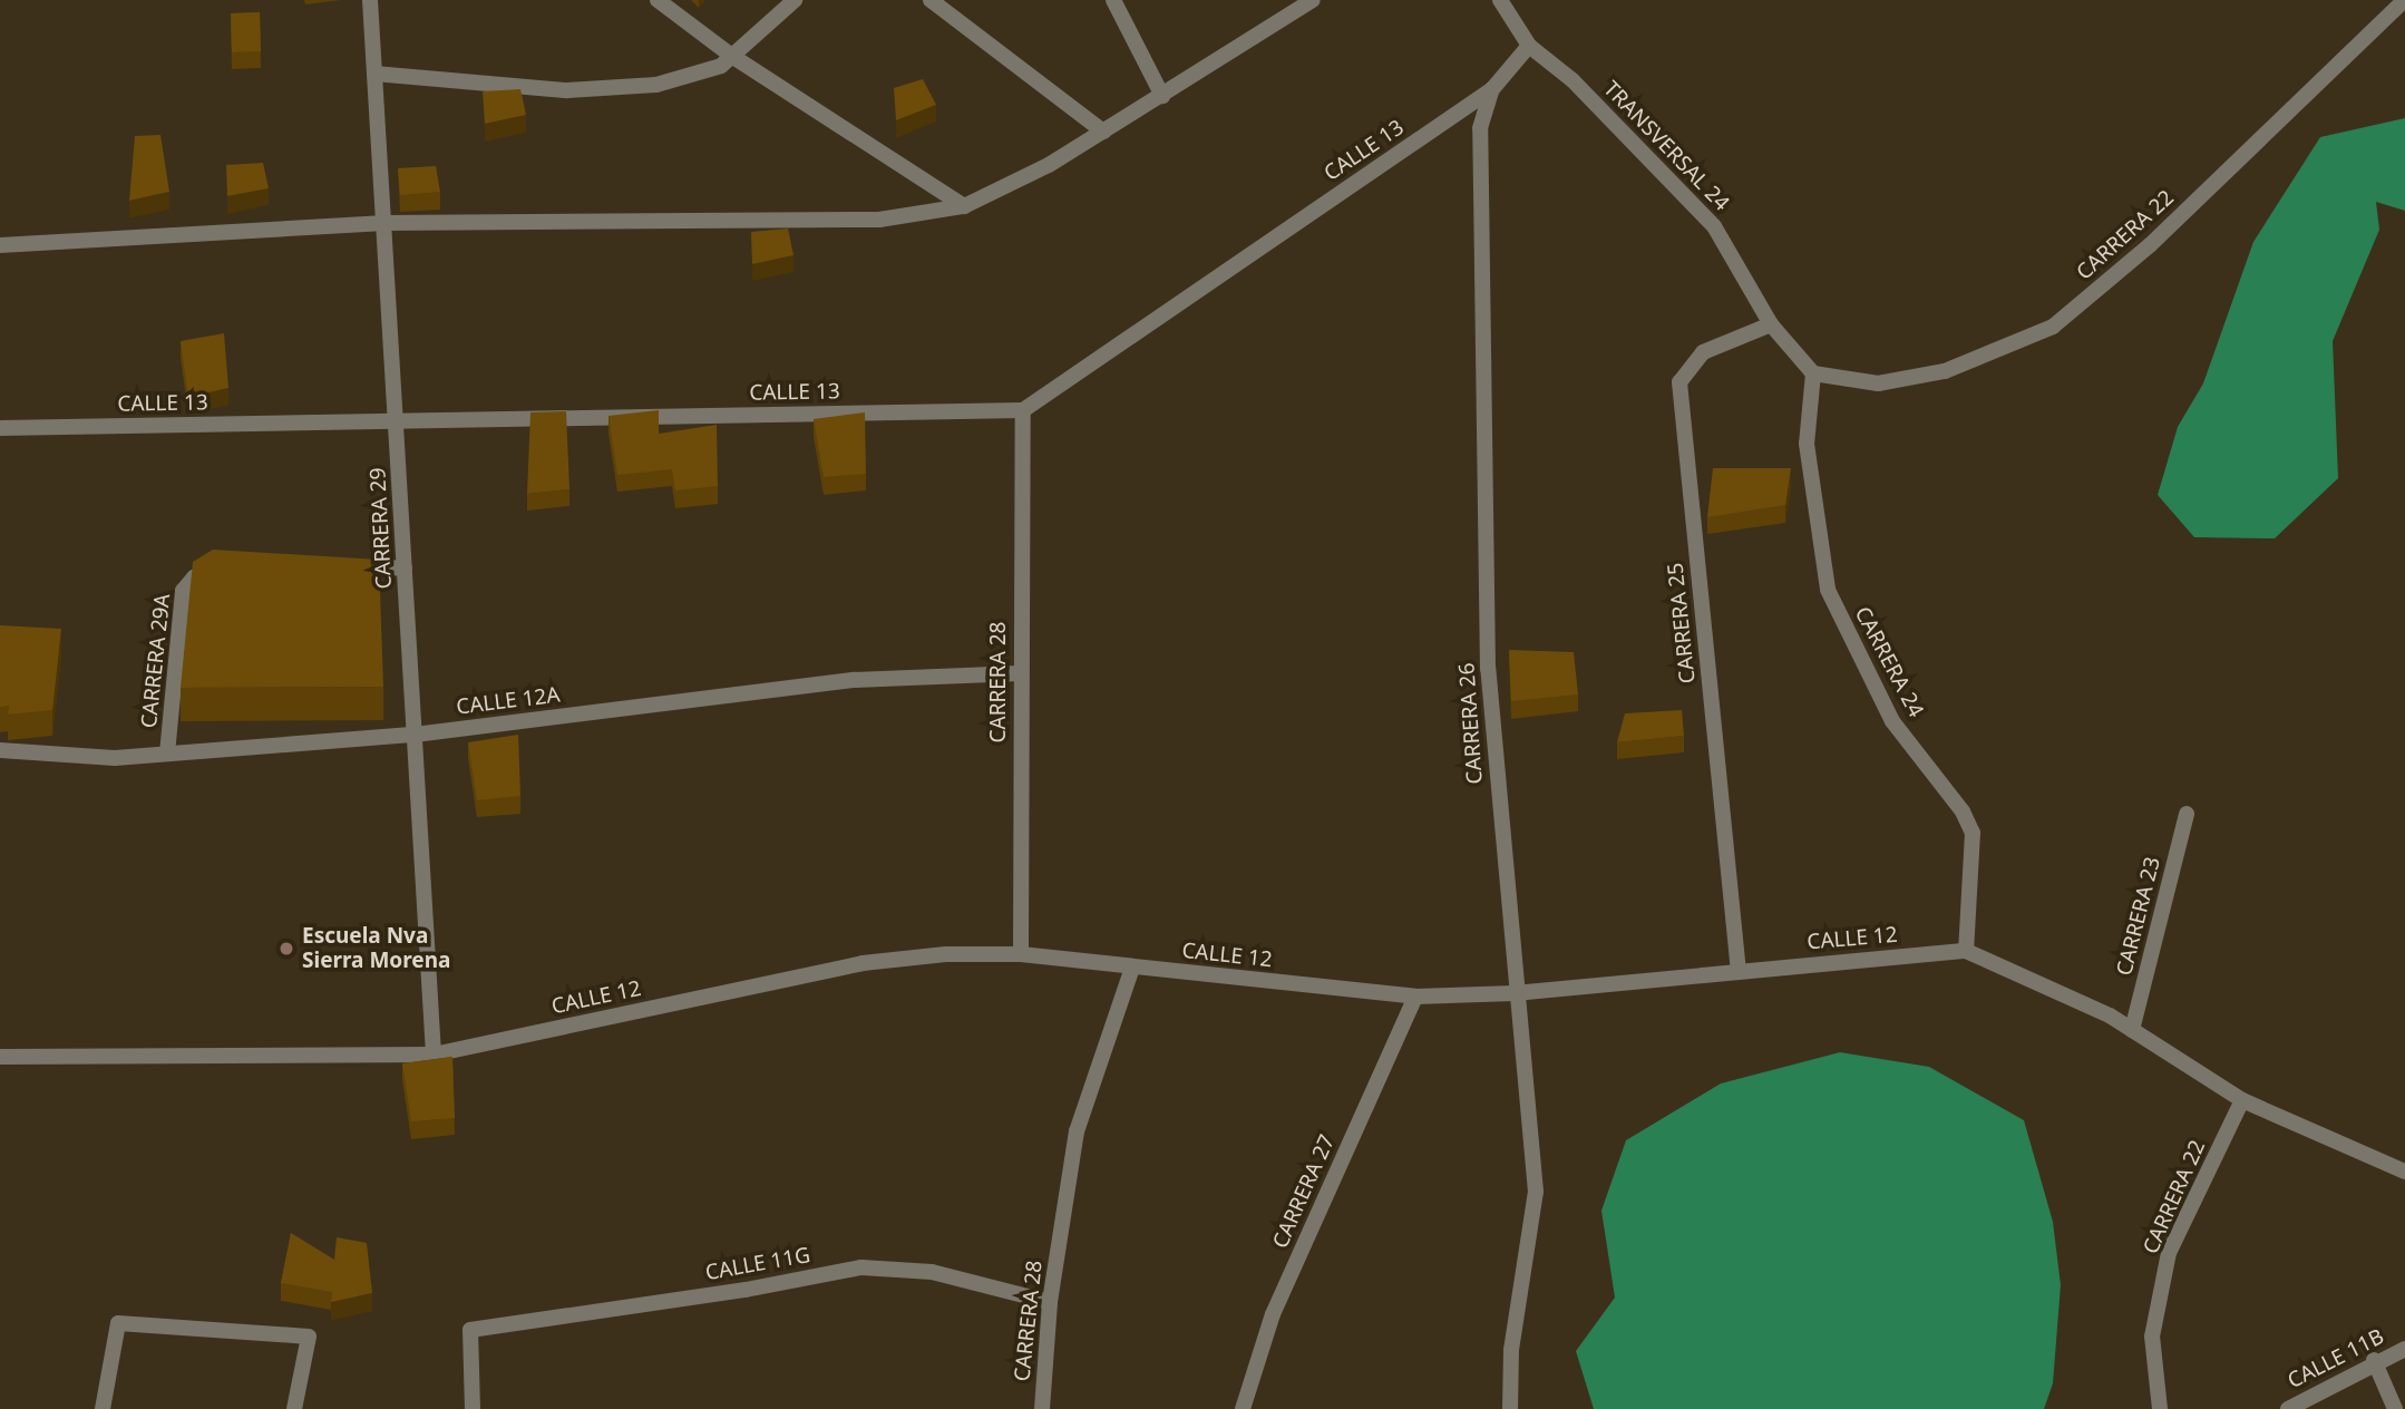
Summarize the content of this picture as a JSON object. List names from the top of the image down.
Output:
{
  "streets": {
    "street": [
      "TRANSVERSAL 24",
      "CALLE 13",
      "CARRERA 22",
      "CARRERA 29",
      "CARRERA 25",
      "CARRERA 29A",
      "CARRERA 24",
      "CARRERA 28",
      "CALLE 12A",
      "CARRERA 26",
      "CARRERA 23",
      "CALLE 12",
      "CARRERA 27",
      "CALLE 11G",
      "CALLE 11B"
    ]
  },
  "crossings": [
    ["TRANSVERSAL 24", "CARRERA 22"],
    ["TRANSVERSAL 24", "CARRERA 25"],
    ["TRANSVERSAL 24", "CARRERA 24"],
    ["TRANSVERSAL 24", "CARRERA 26"],
    ["CALLE 13", "CARRERA 29"],
    ["CALLE 13", "CARRERA 28"],
    ["CALLE 13", "CARRERA 26"],
    ["CARRERA 22", "CARRERA 24"],
    ["CARRERA 29", "CALLE 12A"],
    ["CARRERA 29", "CALLE 12"],
    ["CARRERA 25", "CALLE 12"],
    ["CARRERA 29A", "CALLE 12A"],
    ["CARRERA 24", "CALLE 12"],
    ["CARRERA 28", "CALLE 12A"],
    ["CARRERA 28", "CALLE 12"],
    ["CARRERA 28", "CALLE 11G"],
    ["CARRERA 26", "CALLE 12"],
    ["CALLE 12", "CARRERA 27"]
  ],
  "places": ["Escuela Nva Sierra Morena"]
}
